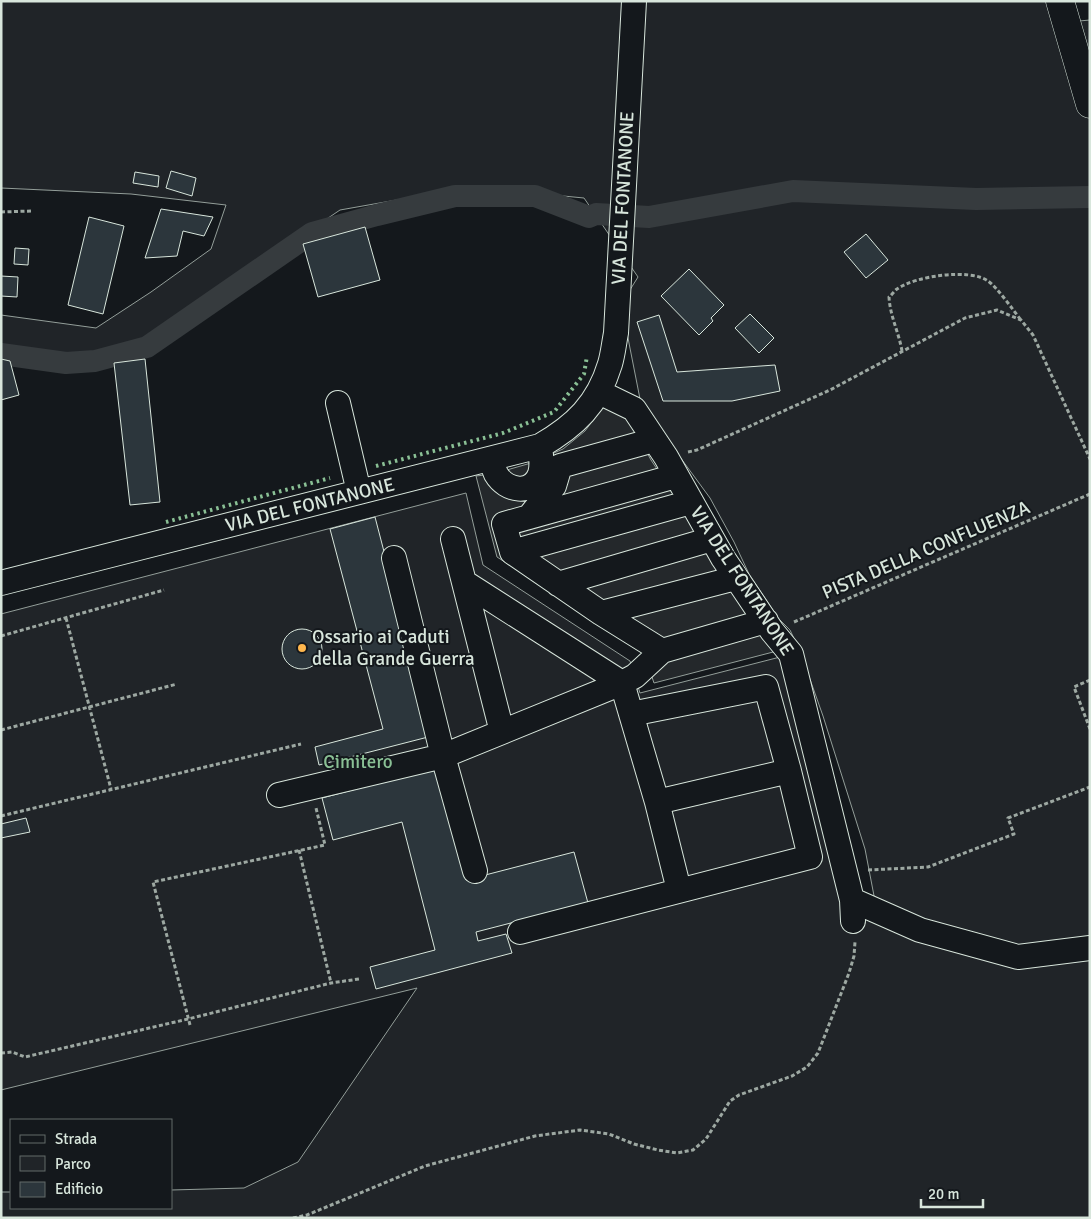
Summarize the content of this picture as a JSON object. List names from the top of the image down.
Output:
{
  "streets": {
    "street": ["VIA DEL FONTANONE"],
    "path": ["PISTA DELLA CONFLUENZA"]
  },
  "crossings": [
    ["VIA DEL FONTANONE", "PISTA DELLA CONFLUENZA"]
  ],
  "parks": ["Cimitero"],
  "places": ["Ossario ai Caduti della Grande Guerra"],
  "legend": ["Strada", "Parco", "Edificio"],
  "scale_bar": "20 m"
}
